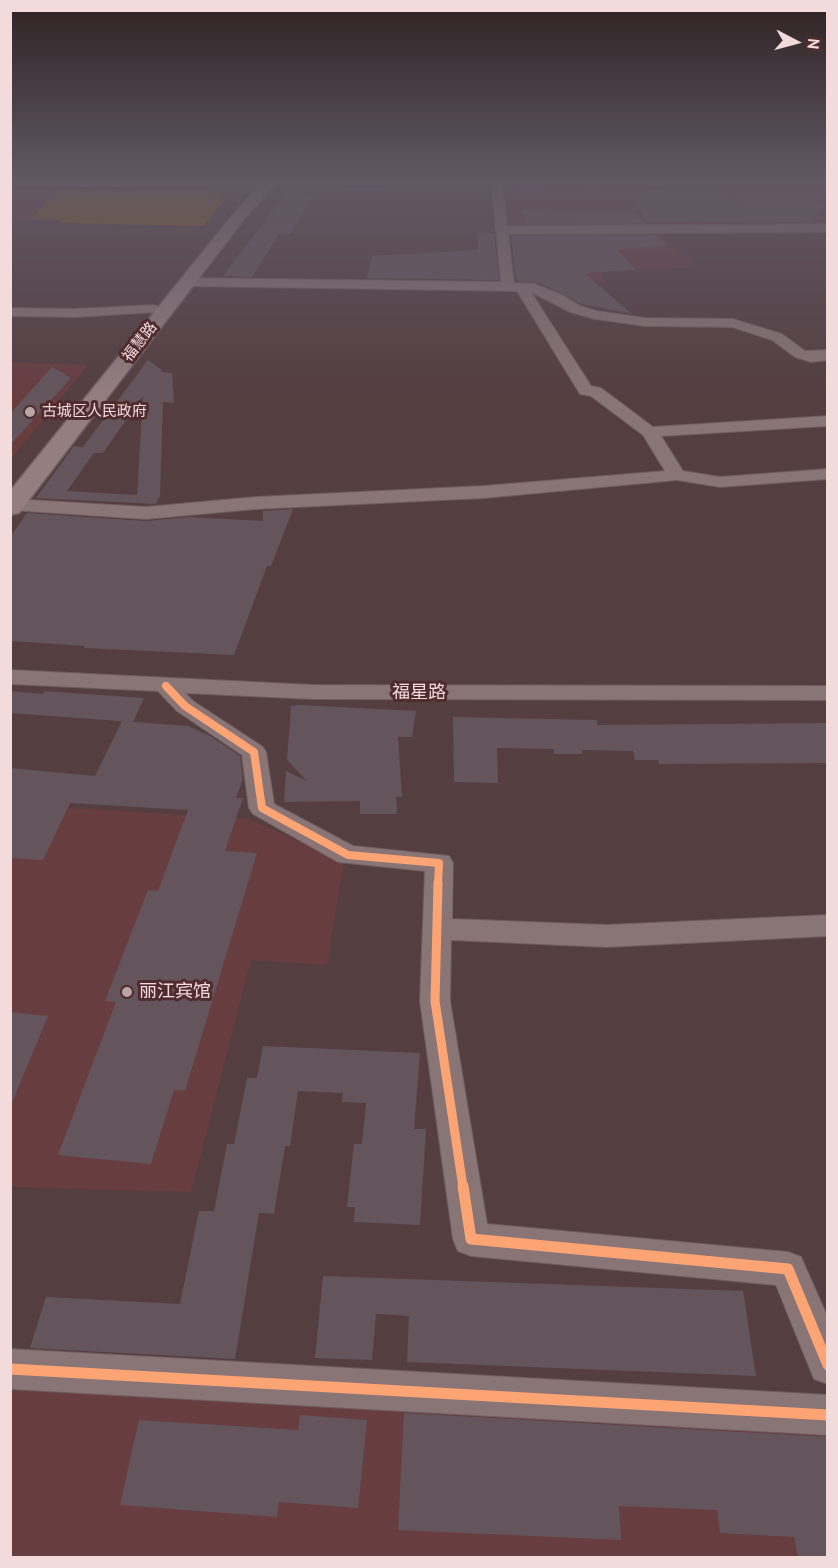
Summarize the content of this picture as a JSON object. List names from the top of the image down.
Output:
{
  "streets": {
    "main road": ["福慧路"],
    "street": ["福星路"]
  },
  "places": ["古城区人民政府", "丽江宾馆"],
  "north": "right"
}
